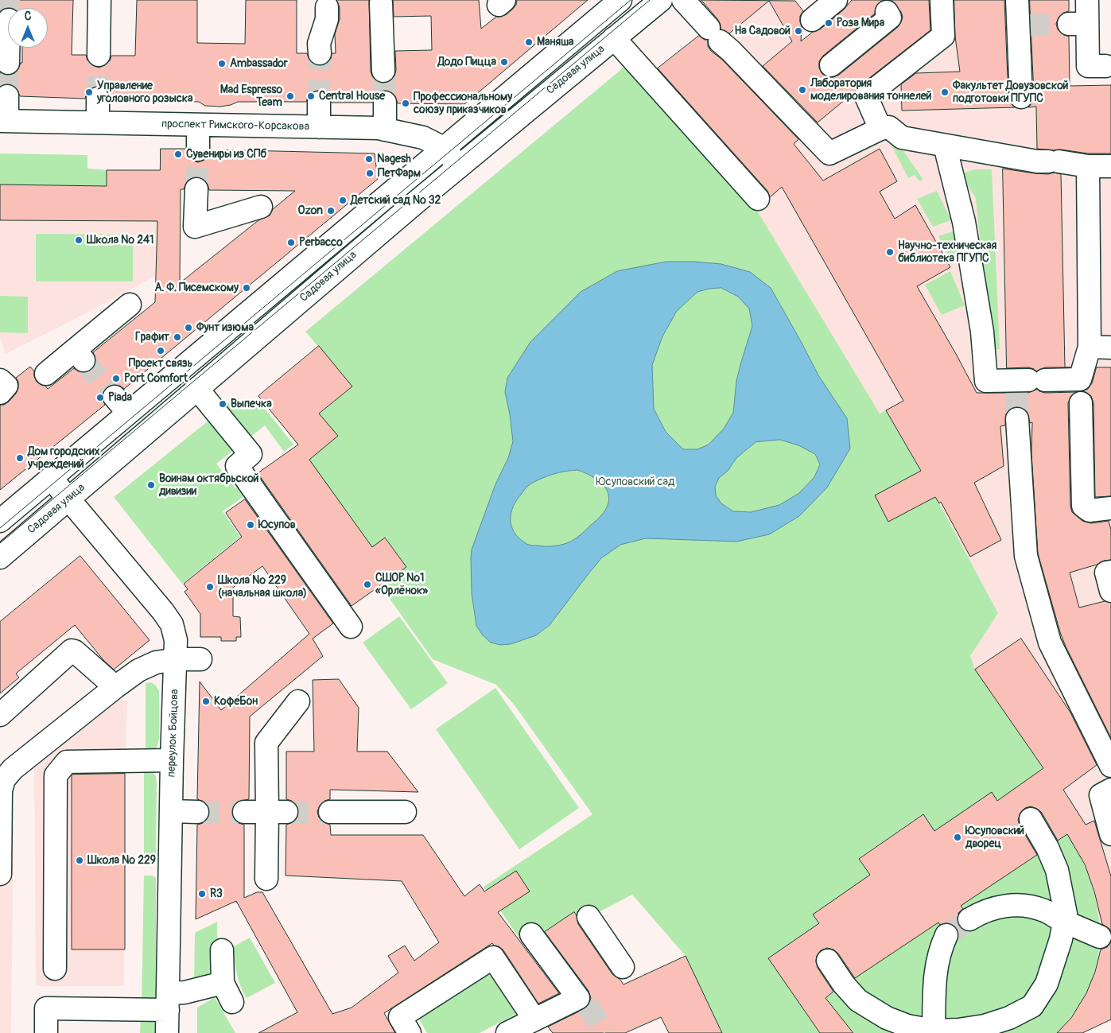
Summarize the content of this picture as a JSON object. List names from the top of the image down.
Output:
{
  "streets": {
    "main road": ["Садовая улица", "проспект Римского-Корсакова", "переулок Бойцова"]
  },
  "crossings": [
    ["Садовая улица", "проспект Римского-Корсакова"],
    ["Садовая улица", "переулок Бойцова"]
  ],
  "parks": ["Юсуповский сад"],
  "places": [
    "Роза Мира",
    "На Садовой",
    "Маняша",
    "Додо Пицца",
    "Ambassador",
    "Лаборатория моделирования тоннелей",
    "Управление уголовного розыска",
    "Факультет Довузовской подготовки ПГУПС",
    "Mad Espresso Team",
    "Central House",
    "Профессиональному союзу приказчиков",
    "Сувениры из СПб",
    "Nagesh",
    "ПетФарм",
    "Детский сад № 32",
    "Ozon",
    "Школа № 241",
    "Perbacco",
    "Научно-техническая библиотека ПГУПС",
    "А. Ф. Писемскому",
    "Фунт изюма",
    "Графит",
    "Проект связь",
    "Port Comfort",
    "Piada",
    "Выпечка",
    "Дом городских учреждений",
    "Воинам октябрьской дивизии",
    "Юсупов",
    "СШОР №1 «Орлёнок»",
    "Школа № 229 (начальная школа)",
    "КофеБон",
    "Юсуповский дворец",
    "Школа № 229",
    "R3"
  ],
  "north": "top"
}
